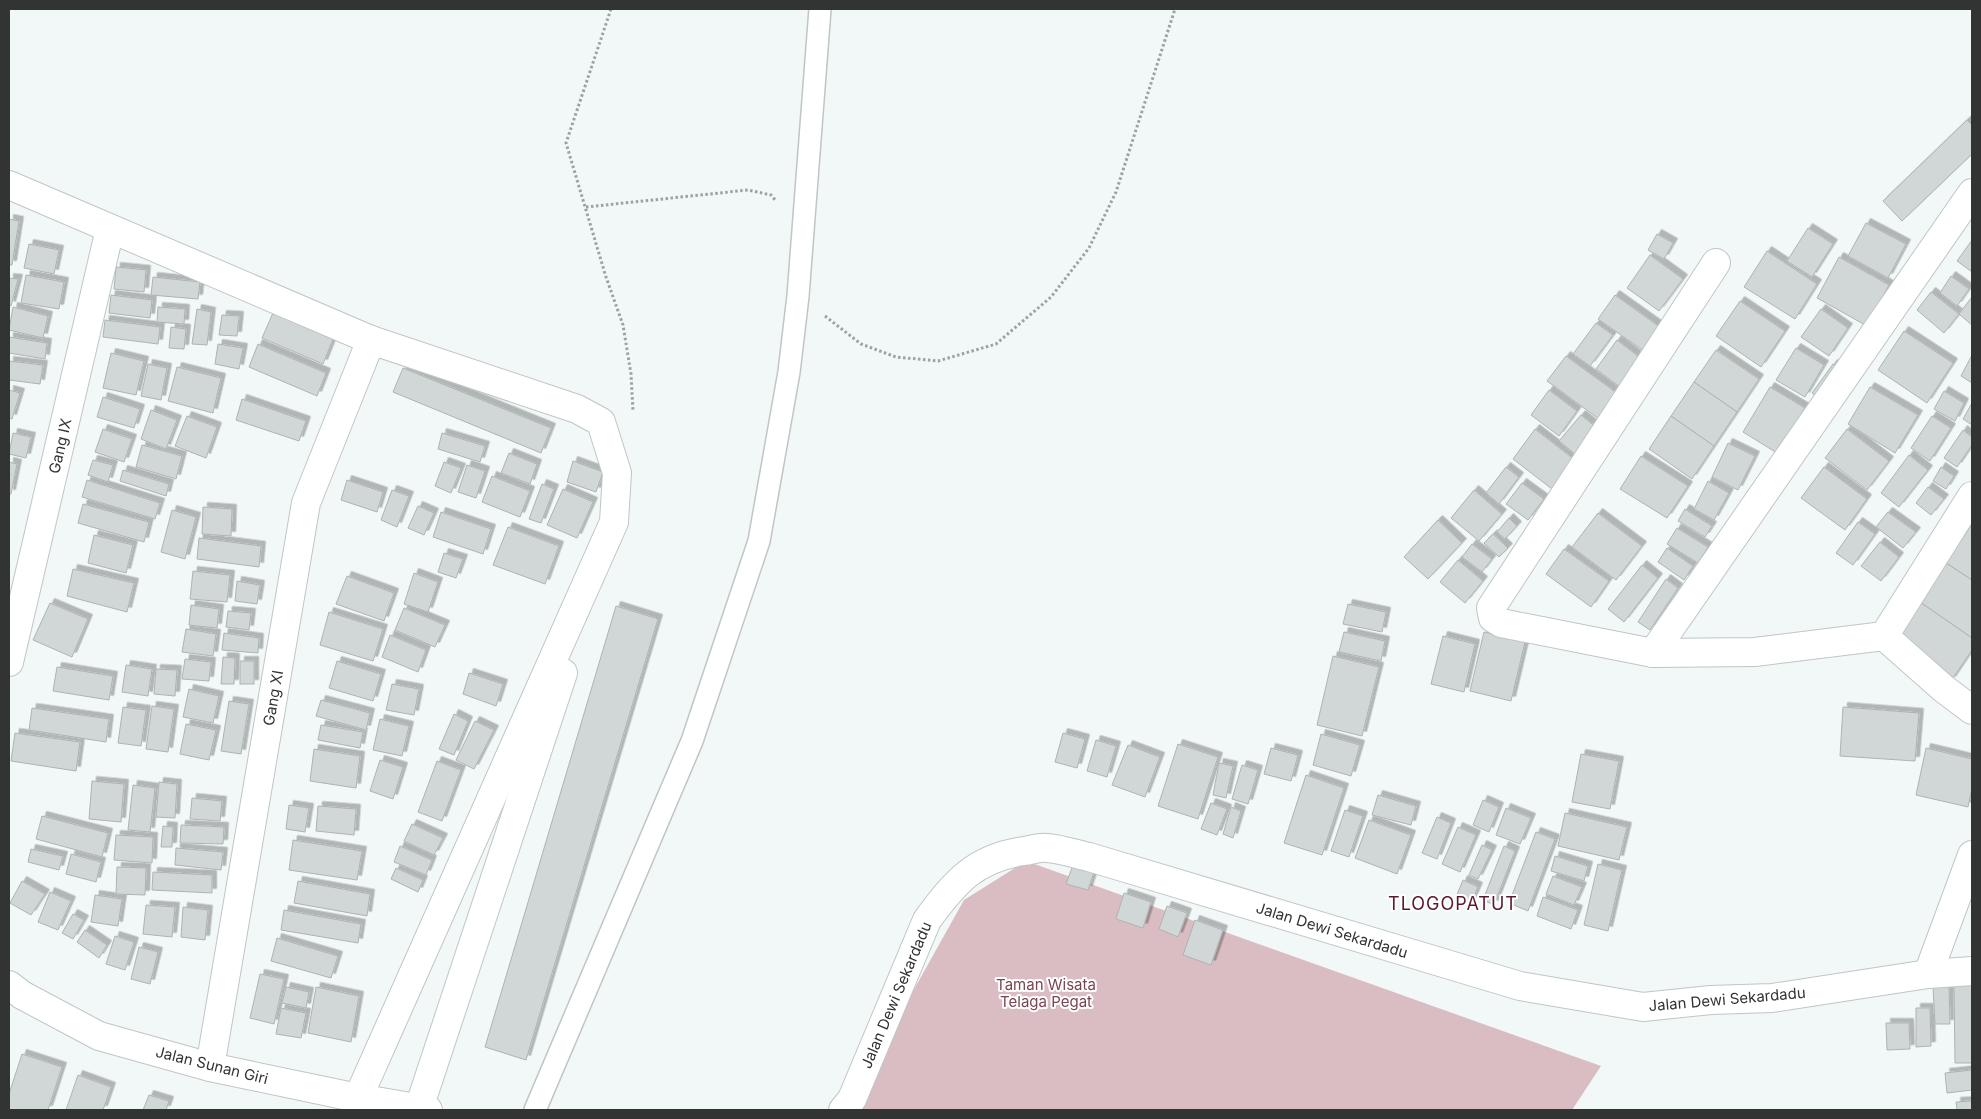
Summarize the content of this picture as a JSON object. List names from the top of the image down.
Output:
{
  "streets": {
    "street": [
      "Gang IX",
      "Gang XI",
      "Jalan Dewi Sekardadu",
      "Jalan Sunan Giri"
    ]
  },
  "crossings": [
    ["Gang XI", "Jalan Sunan Giri"]
  ],
  "districts": ["TLOGOPATUT"],
  "parks": ["Taman Wisata Telaga Pegat"]
}
